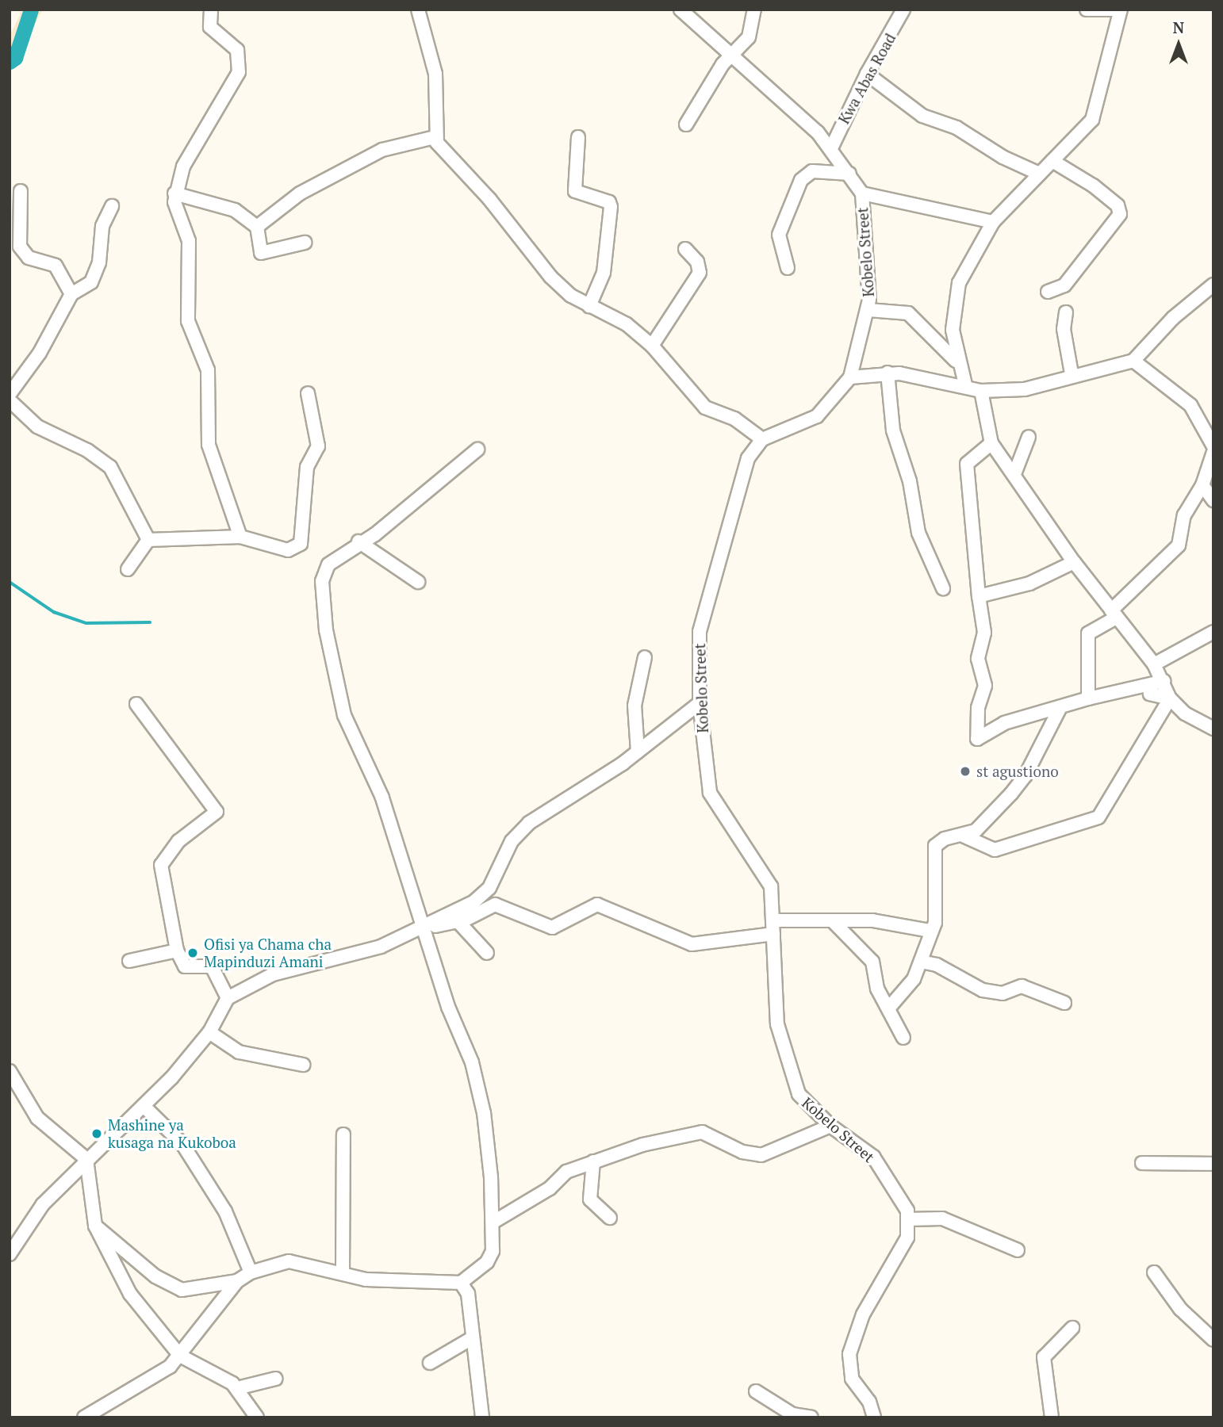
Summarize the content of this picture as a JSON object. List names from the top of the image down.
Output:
{
  "streets": {
    "street": ["Kwa Abas Road", "Kobelo Street"]
  },
  "crossings": [
    ["Kwa Abas Road", "Kobelo Street"]
  ],
  "places": ["st agustiono", "Ofisi ya Chama cha Mapinduzi Amani", "Mashine ya kusaga na Kukoboa"],
  "north": "top"
}
